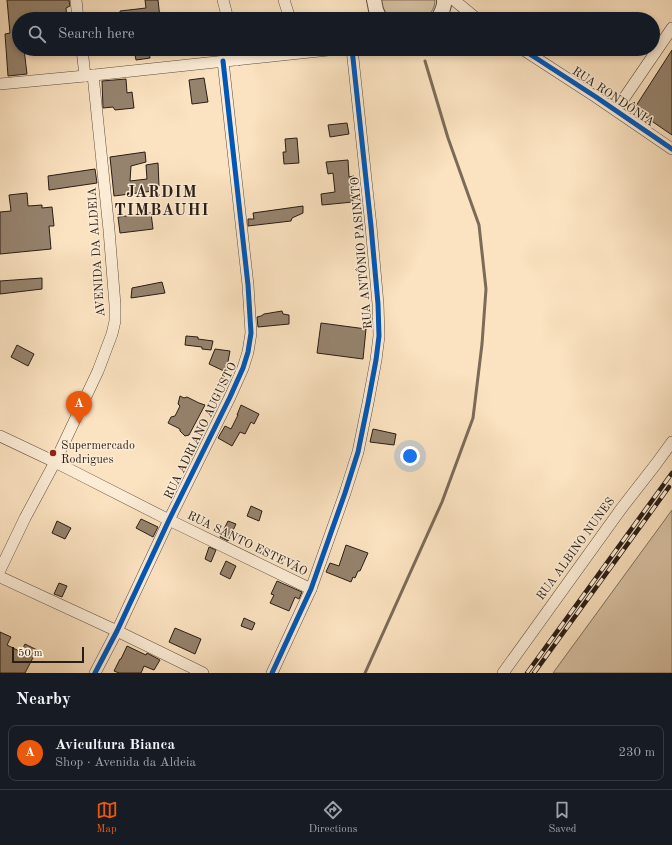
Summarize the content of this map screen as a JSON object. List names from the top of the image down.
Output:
{
  "streets": {
    "street": [
      "RUA RONDÔNIA",
      "AVENIDA DA ALDEIA",
      "RUA ANTÔNIO PASINATO",
      "RUA ADRIANO AUGUSTO",
      "RUA SANTO ESTEVÃO",
      "RUA ALBINO NUNES"
    ]
  },
  "crossings": [
    ["AVENIDA DA ALDEIA", "RUA SANTO ESTEVÃO"],
    ["RUA ANTÔNIO PASINATO", "RUA SANTO ESTEVÃO"],
    ["RUA ADRIANO AUGUSTO", "RUA SANTO ESTEVÃO"]
  ],
  "districts": ["JARDIM TIMBAUHI"],
  "places": ["Supermercado Rodrigues"],
  "scale_bar": "50 m",
  "page": {
    "search": "Search here",
    "pins": "A",
    "scale": "50 m",
    "heading": "Nearby",
    "list": [
      {
        "mark": "A",
        "name": "Avicultura Bianca",
        "note": "Shop · Avenida da Aldeia",
        "value": "230 m"
      }
    ],
    "nav": ["Map", "Directions", "Saved"]
  }
}
